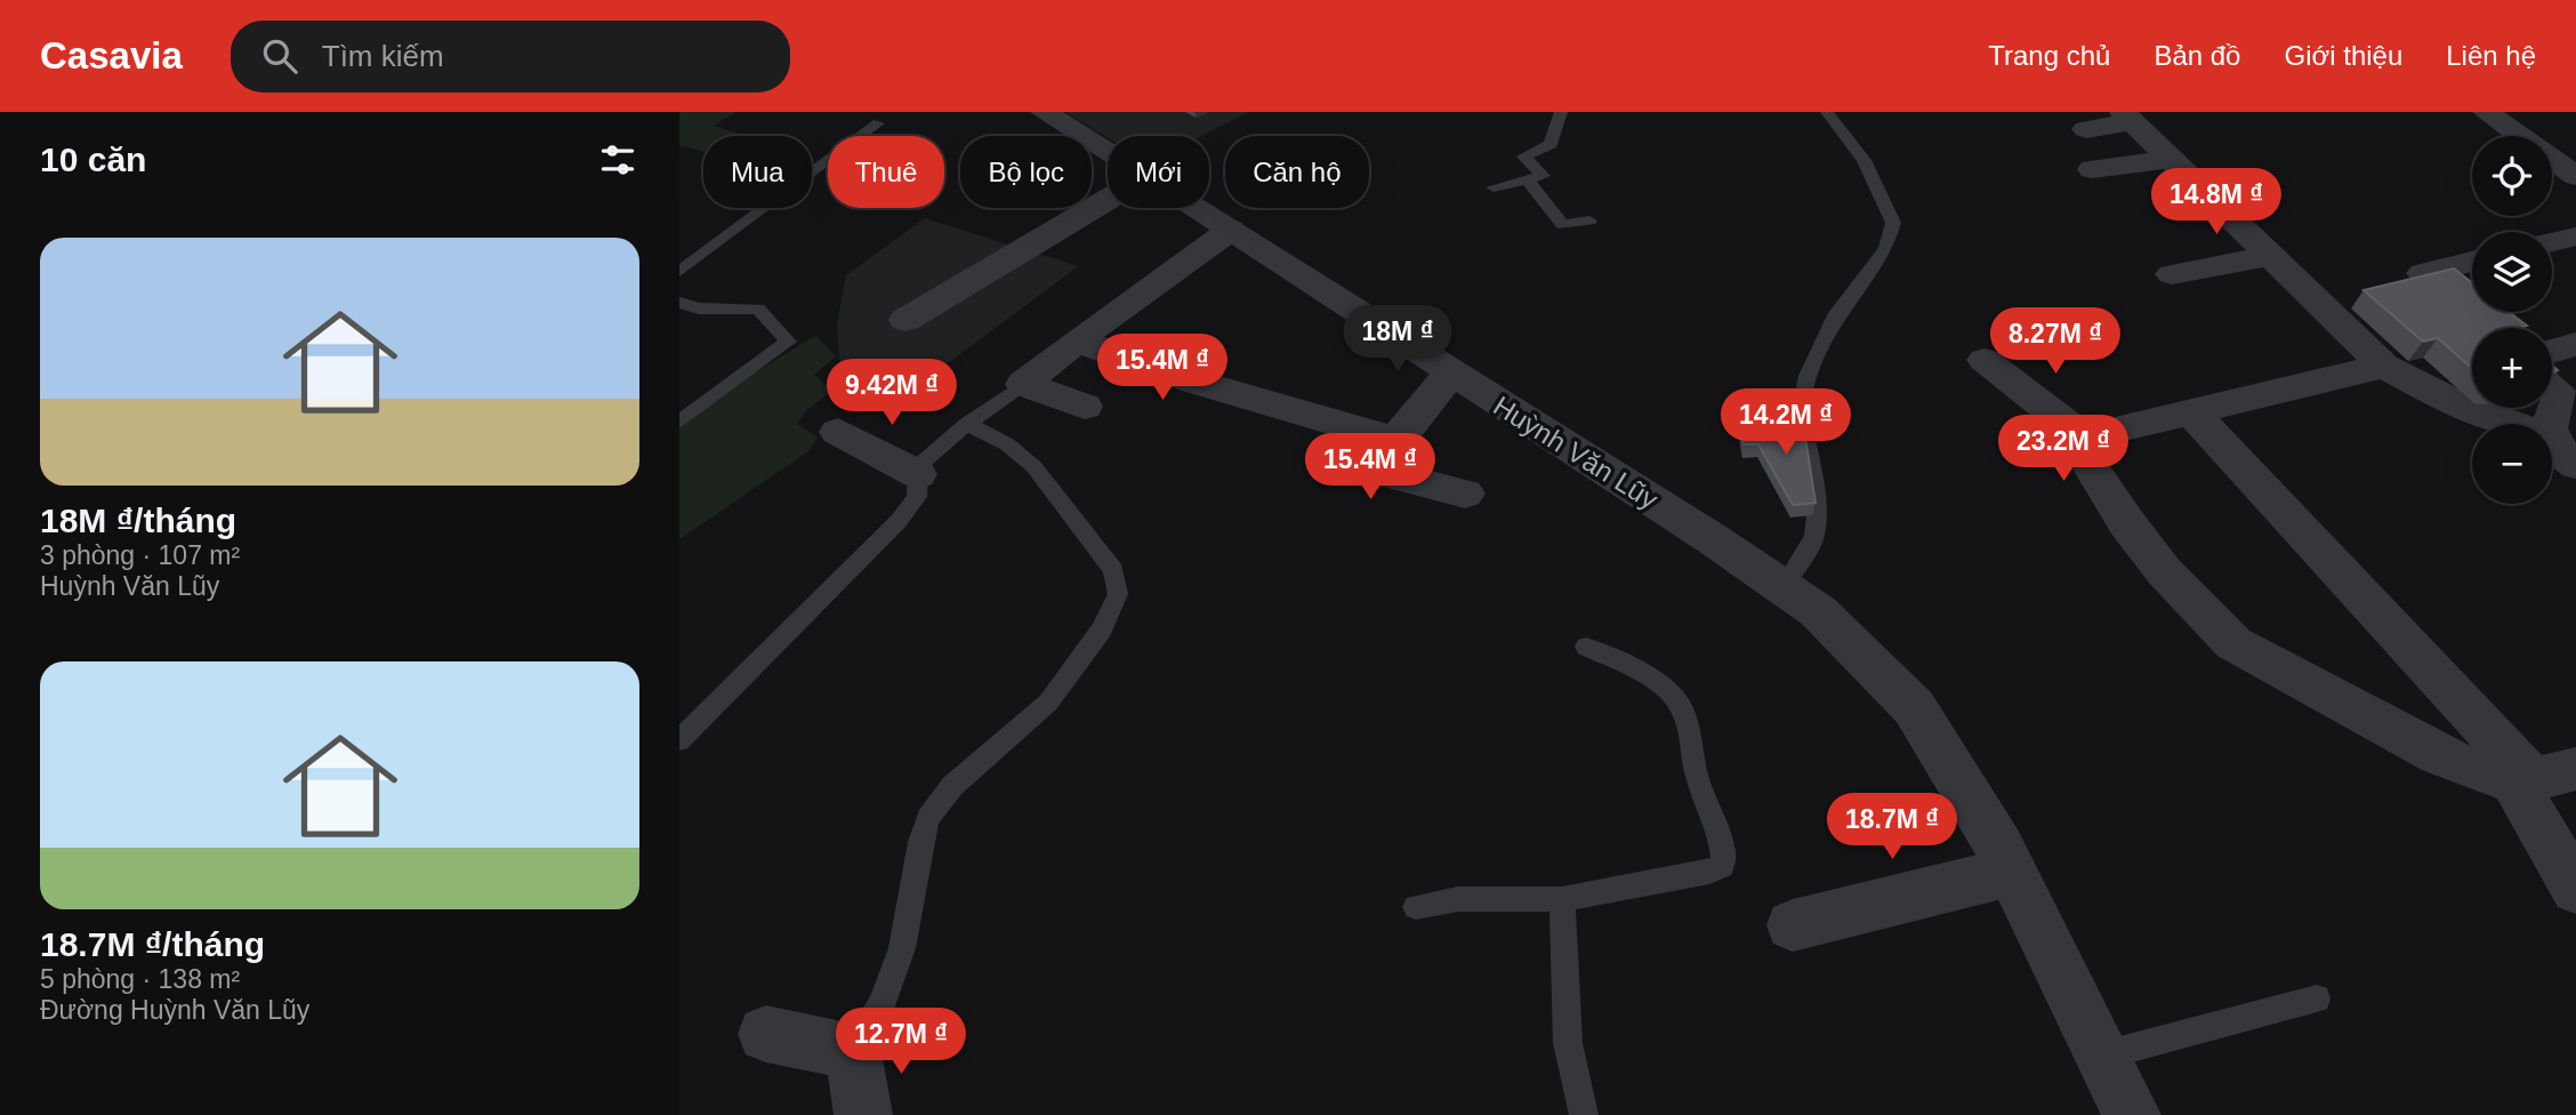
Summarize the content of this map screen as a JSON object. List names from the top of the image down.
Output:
{
  "streets": {
    "street": ["Huỳnh Văn Lũy"]
  },
  "page": {
    "header": "Casavia",
    "search": "Tìm kiếm",
    "nav": [
      "Trang chủ",
      "Bản đồ",
      "Giới thiệu",
      "Liên hệ"
    ],
    "heading": "10 căn",
    "map_buttons": ["+", "−"],
    "chip": [
      "Mua",
      "Thuê",
      "Bộ lọc",
      "Mới",
      "Căn hộ"
    ],
    "price": [
      "14.8M ₫",
      "18M ₫",
      "8.27M ₫",
      "15.4M ₫",
      "9.42M ₫",
      "14.2M ₫",
      "23.2M ₫",
      "15.4M ₫",
      "18.7M ₫",
      "12.7M ₫"
    ],
    "list": [
      {
        "name": "18M ₫/tháng",
        "note": "3 phòng · 107 m² · Huỳnh Văn Lũy"
      },
      {
        "name": "18.7M ₫/tháng",
        "note": "5 phòng · 138 m² · Đường Huỳnh Văn Lũy"
      }
    ]
  }
}
